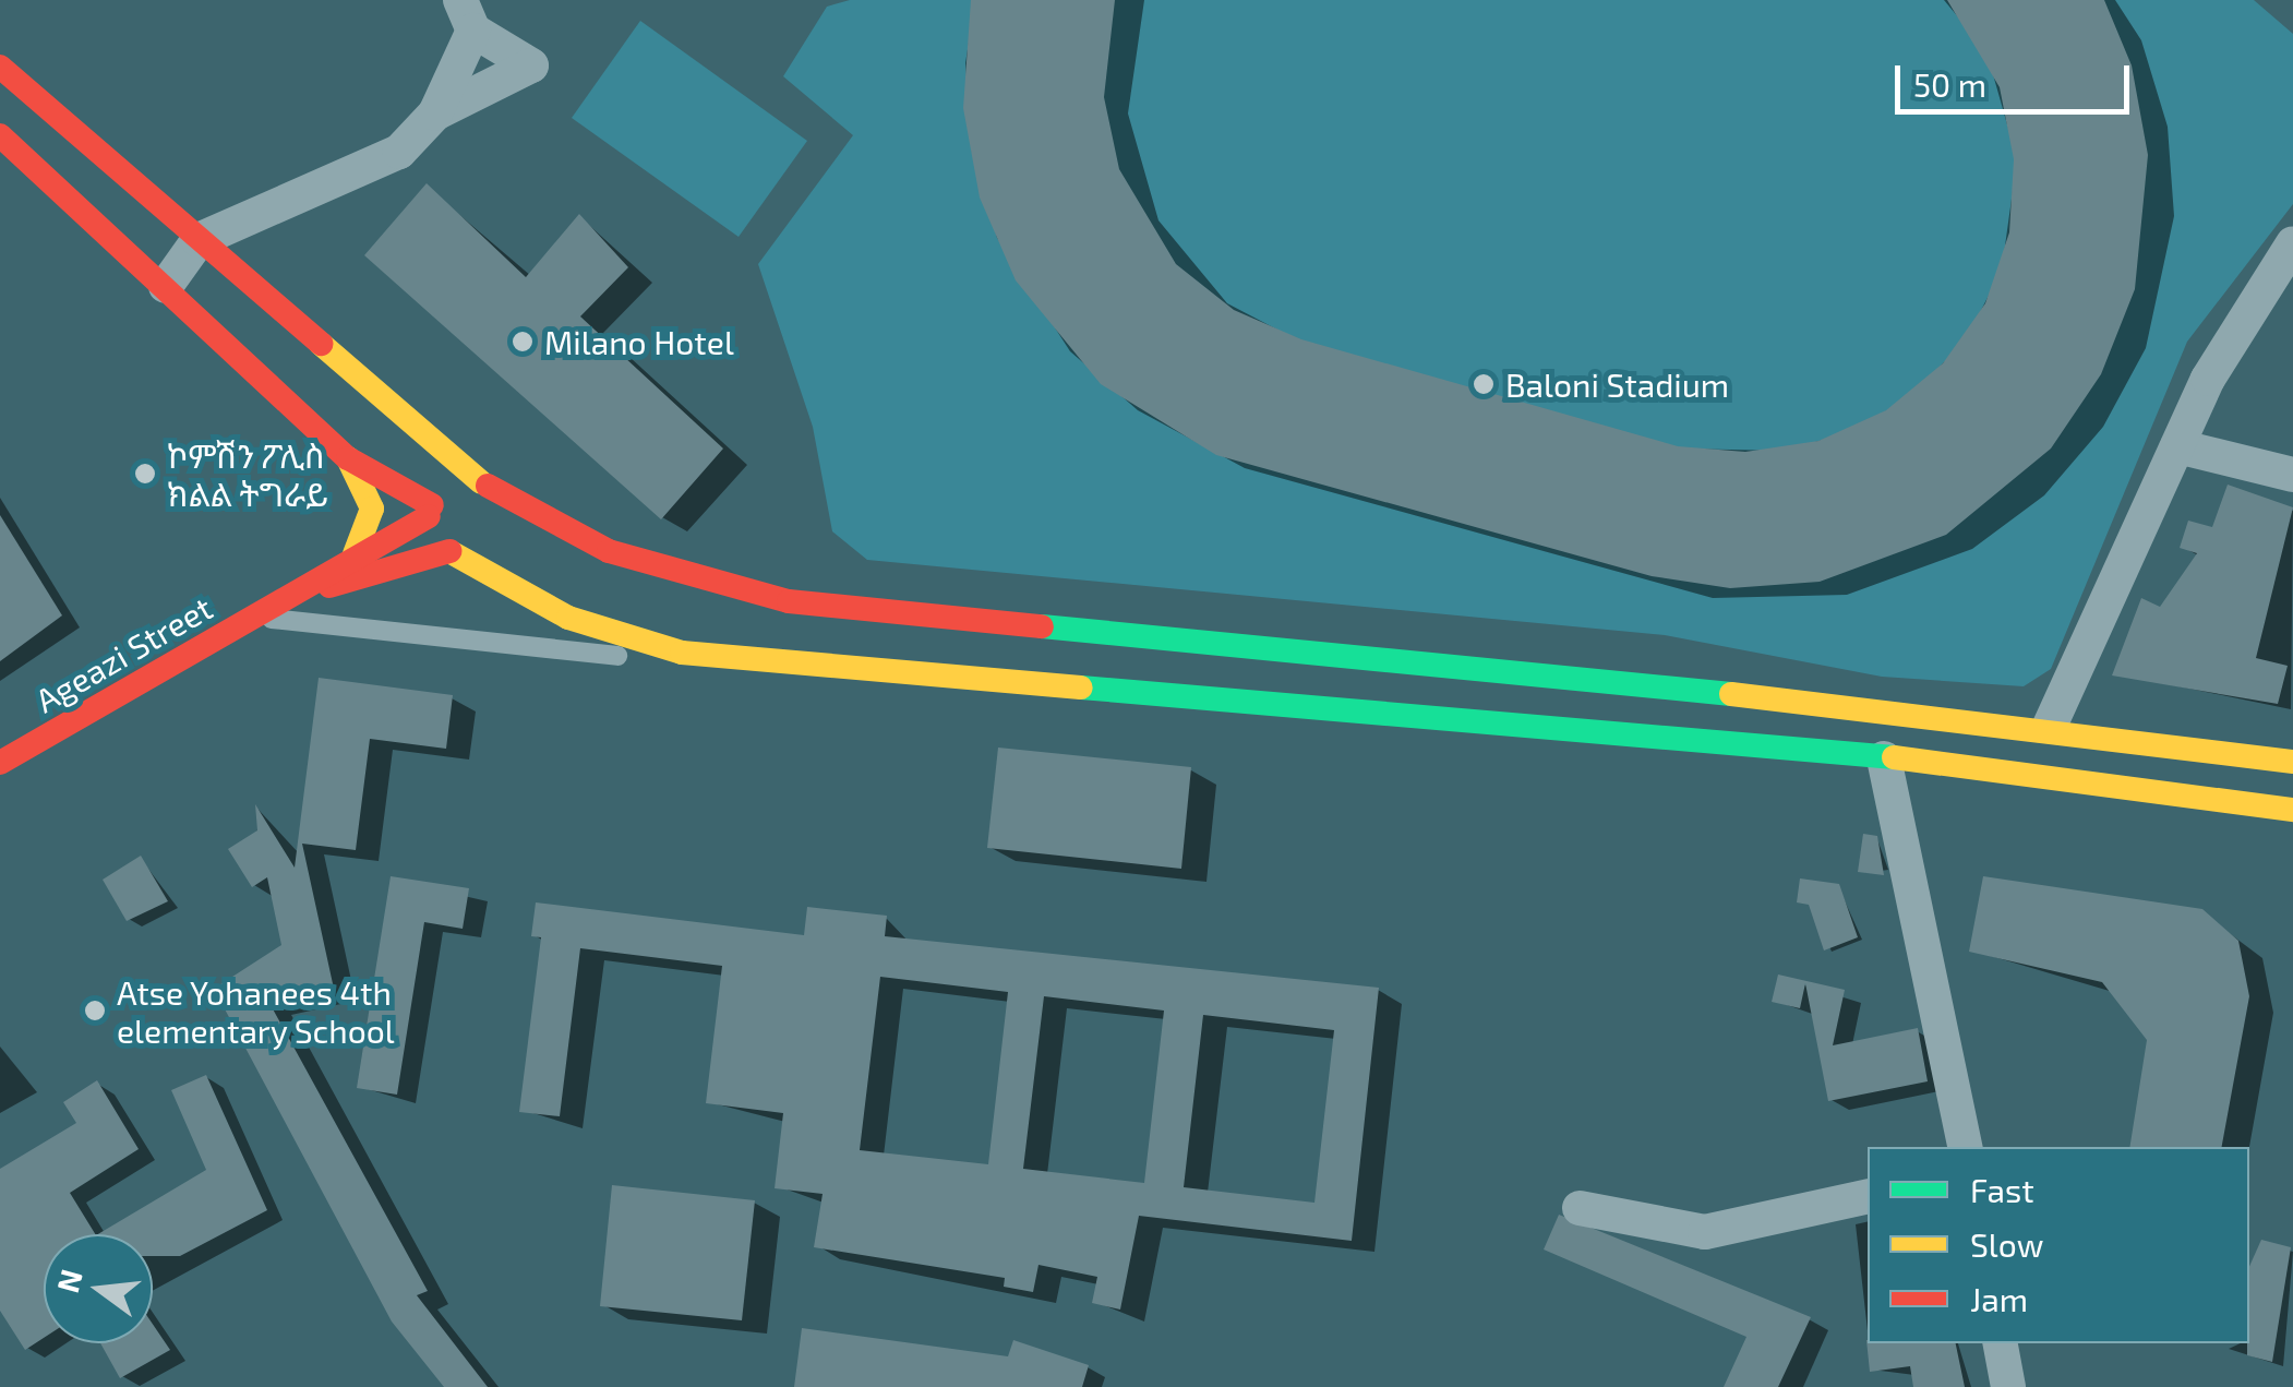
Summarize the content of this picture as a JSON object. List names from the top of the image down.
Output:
{
  "streets": {
    "main road": ["Ageazi Street"]
  },
  "places": [
    "Milano Hotel",
    "Baloni Stadium",
    "ኮምሽን ፖሊስ ክልል ትግራይ",
    "Atse Yohanees 4th elementary School"
  ],
  "legend": ["Fast", "Slow", "Jam"],
  "scale_bar": "50 m",
  "north": "left"
}
